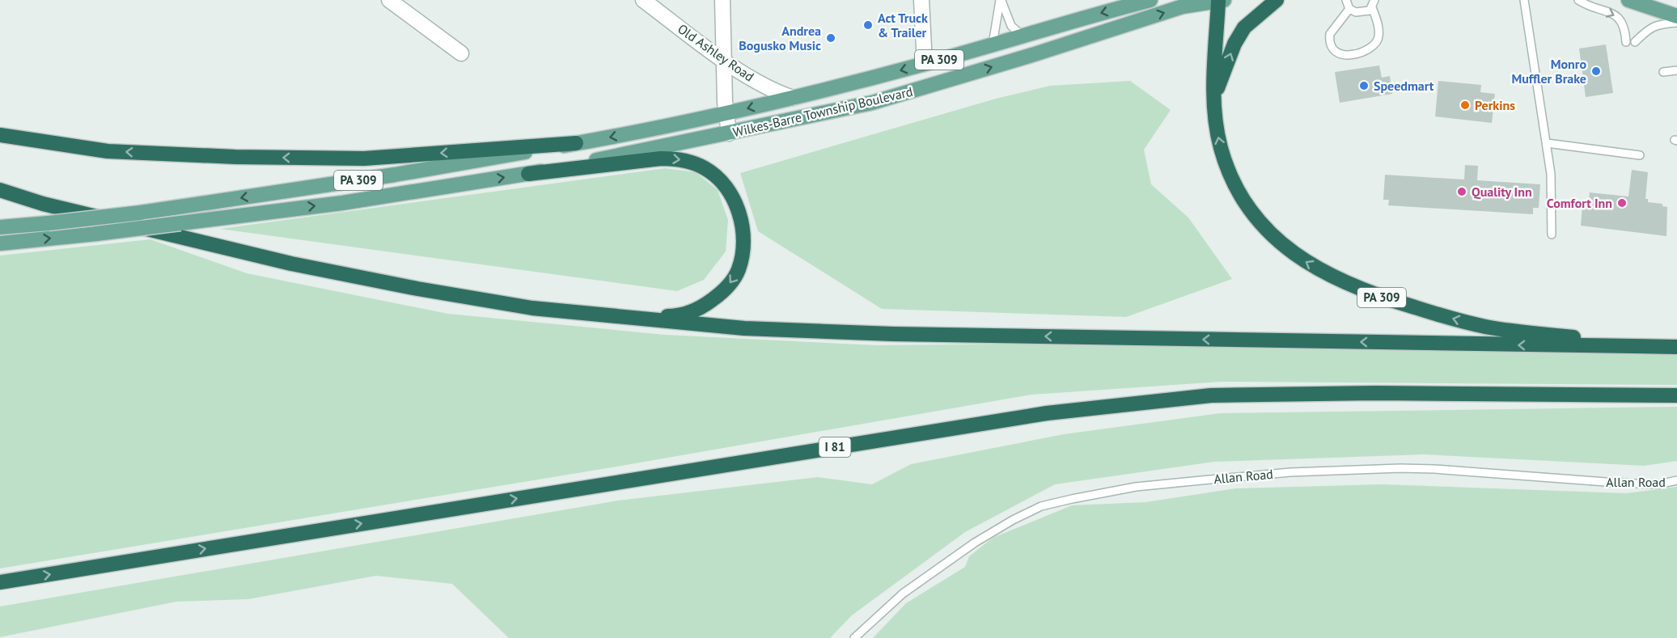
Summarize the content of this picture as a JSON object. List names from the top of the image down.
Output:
{
  "streets": {
    "highway": ["PA 309", "I 81"],
    "main road": ["Wilkes-Barre Township Boulevard"],
    "street": ["Old Ashley Road"],
    "lane": ["Allan Road"]
  },
  "crossings": [
    ["Old Ashley Road", "Wilkes-Barre Township Boulevard"],
    ["PA 309", "Wilkes-Barre Township Boulevard"]
  ],
  "places": [
    "Act Truck & Trailer",
    "Andrea Bogusko Music",
    "Monro Muffler Brake",
    "Speedmart",
    "Perkins",
    "Quality Inn",
    "Comfort Inn"
  ]
}
